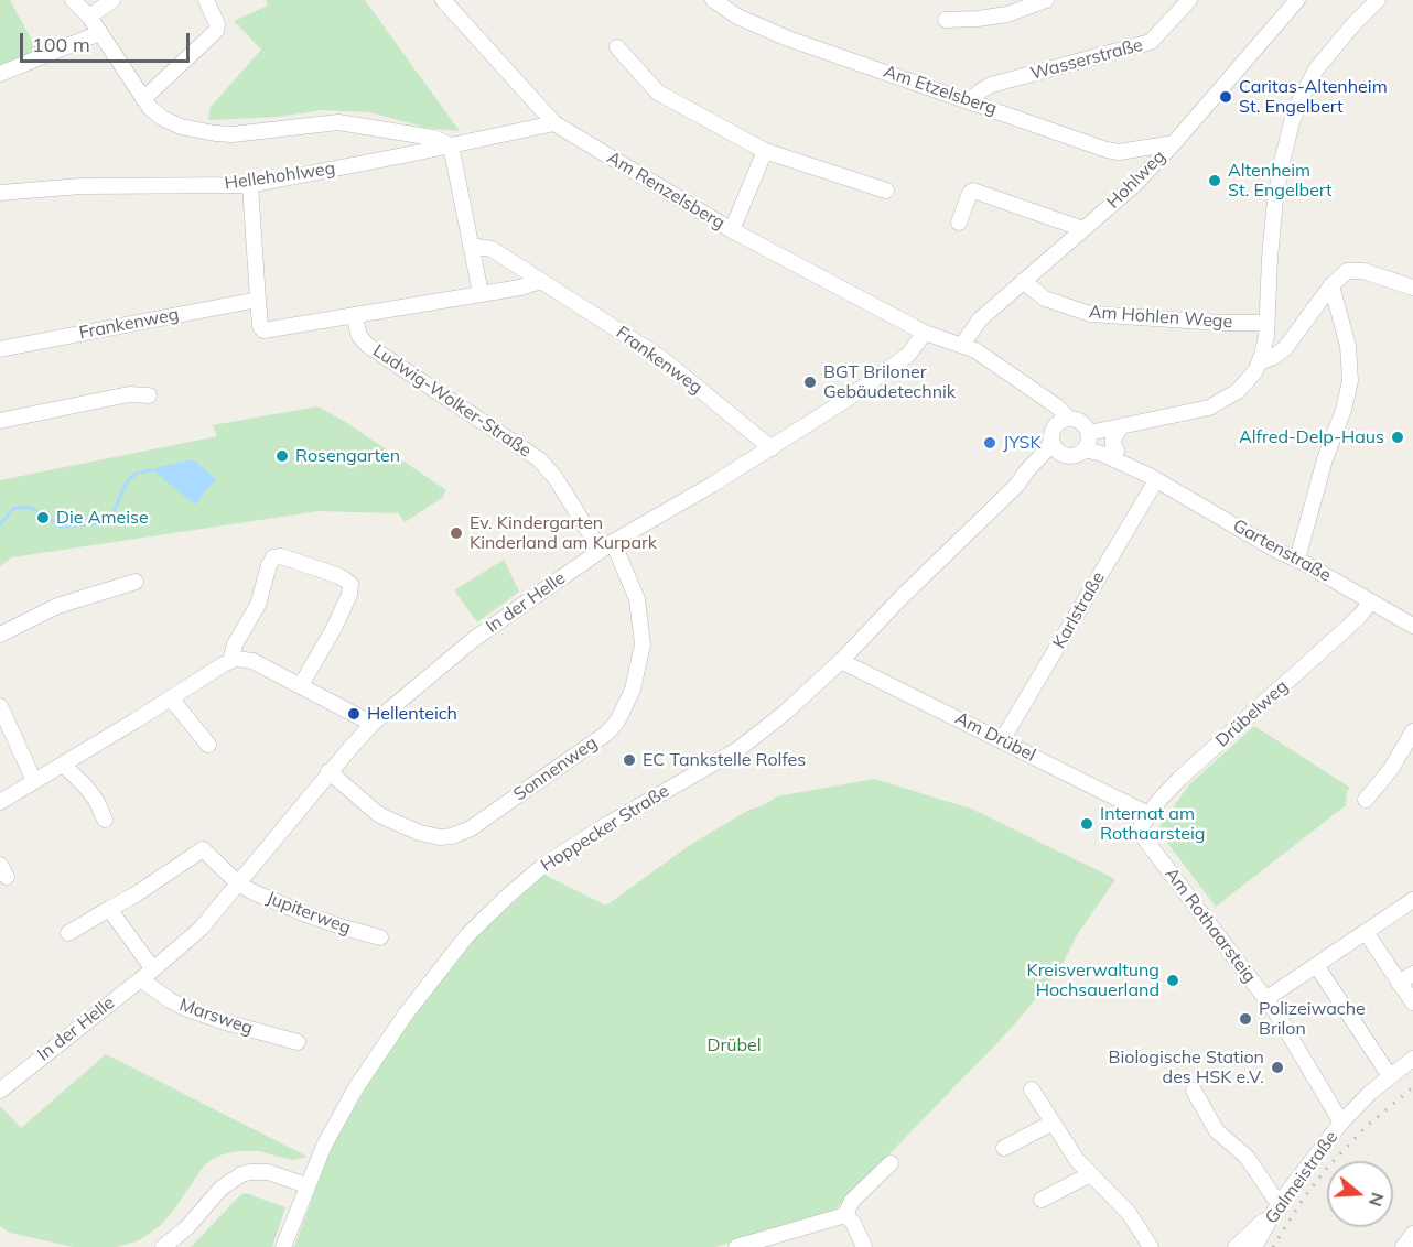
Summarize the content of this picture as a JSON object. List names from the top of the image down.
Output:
{
  "streets": {
    "street": [
      "Wasserstraße",
      "Am Etzelsberg",
      "Hellehohlweg",
      "Hohlweg",
      "Am Renzelsberg",
      "Am Hohlen Wege",
      "Frankenweg",
      "Ludwig-Wolker-Straße",
      "Gartenstraße",
      "In der Helle",
      "Karlstraße",
      "Drübelweg",
      "Am Drübel",
      "Sonnenweg",
      "Hoppecker Straße",
      "Jupiterweg",
      "Am Rothaarsteig",
      "Marsweg",
      "Galmeistraße"
    ]
  },
  "crossings": [
    ["Wasserstraße", "Am Etzelsberg"],
    ["Am Etzelsberg", "Hohlweg"],
    ["Hellehohlweg", "Am Renzelsberg"],
    ["Hohlweg", "Am Hohlen Wege"],
    ["Am Renzelsberg", "In der Helle"],
    ["Frankenweg", "In der Helle"],
    ["Ludwig-Wolker-Straße", "In der Helle"],
    ["Ludwig-Wolker-Straße", "Sonnenweg"],
    ["Gartenstraße", "Karlstraße"],
    ["Gartenstraße", "Drübelweg"],
    ["Gartenstraße", "Hoppecker Straße"],
    ["In der Helle", "Sonnenweg"],
    ["In der Helle", "Jupiterweg"],
    ["In der Helle", "Marsweg"],
    ["Karlstraße", "Am Drübel"],
    ["Drübelweg", "Am Drübel"],
    ["Drübelweg", "Am Rothaarsteig"],
    ["Am Drübel", "Hoppecker Straße"],
    ["Am Rothaarsteig", "Galmeistraße"]
  ],
  "parks": ["Drübel"],
  "places": [
    "Caritas-Altenheim St. Engelbert",
    "Altenheim St. Engelbert",
    "BGT Briloner Gebäudetechnik",
    "Alfred-Delp-Haus",
    "JYSK",
    "Rosengarten",
    "Die Ameise",
    "Ev. Kindergarten Kinderland am Kurpark",
    "Hellenteich",
    "EC Tankstelle Rolfes",
    "Internat am Rothaarsteig",
    "Kreisverwaltung Hochsauerland",
    "Polizeiwache Brilon",
    "Biologische Station des HSK e.V."
  ],
  "scale_bar": "100 m",
  "north": "right"
}
